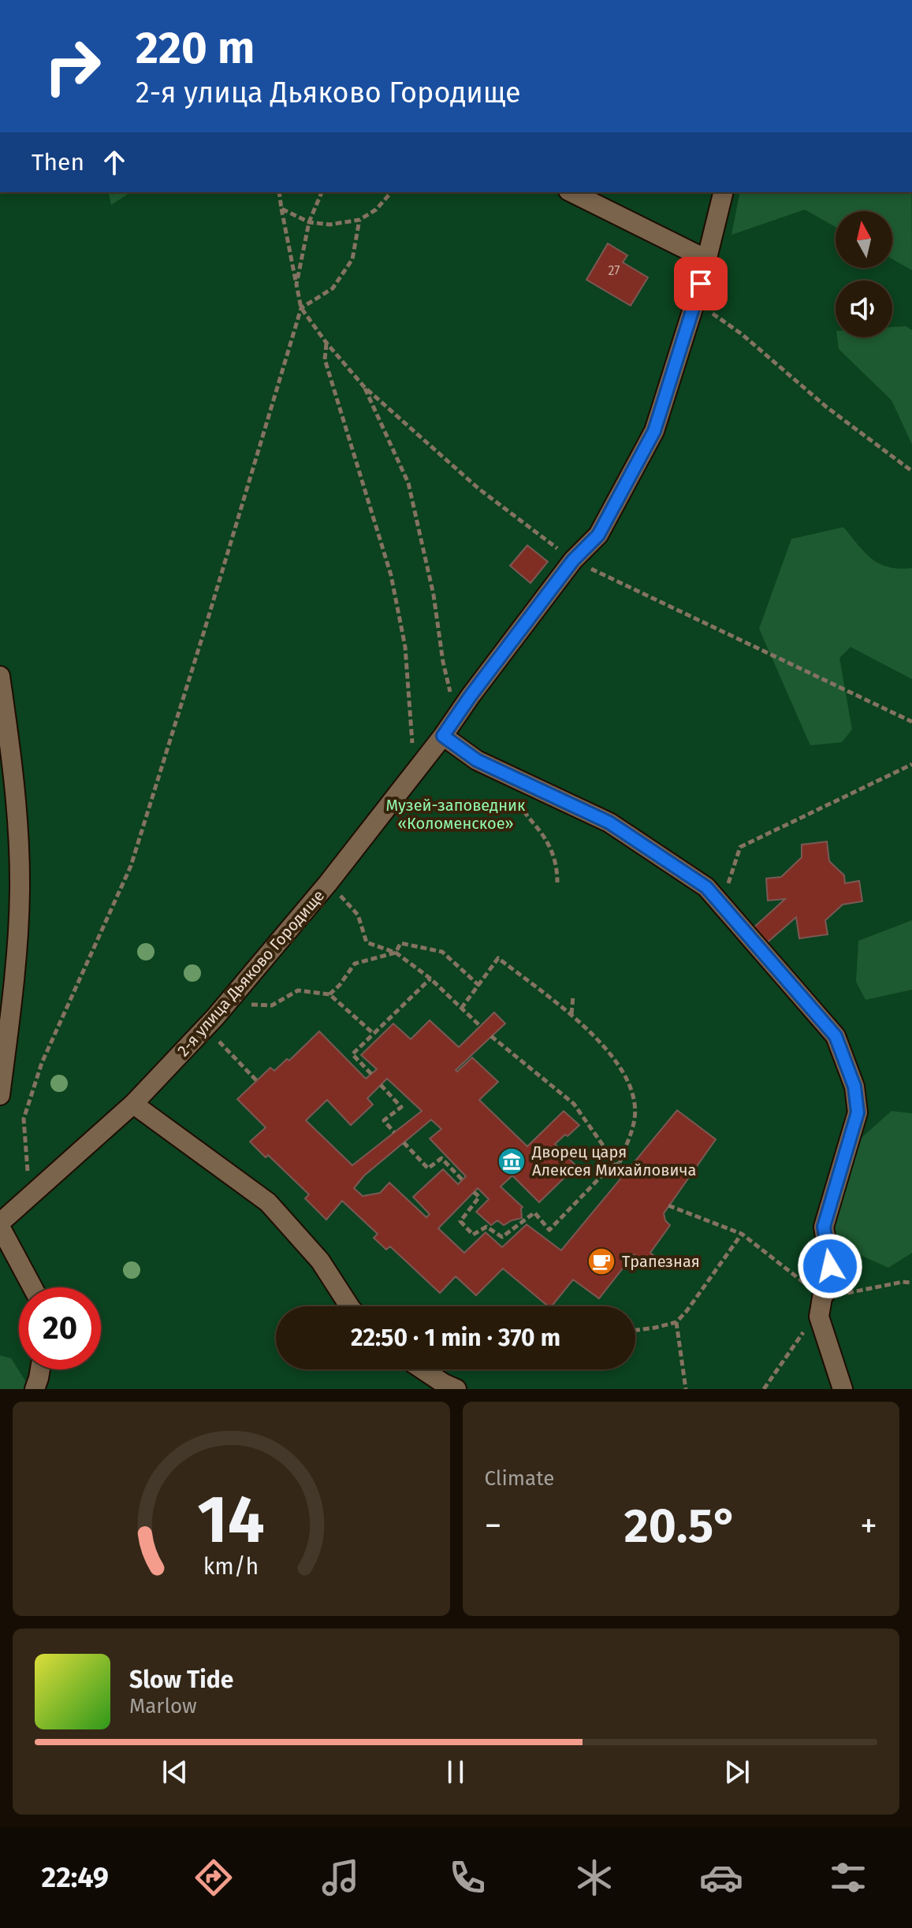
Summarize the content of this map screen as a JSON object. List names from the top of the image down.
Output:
{
  "streets": {
    "lane": ["2-я улица Дьяково Городище"]
  },
  "parks": ["Музей-заповедник «Коломенское»"],
  "places": {
    "museum": ["Дворец царя Алексея Михайловича"],
    "cafe": ["Трапезная"]
  },
  "house_numbers": ["27"],
  "north": "top",
  "page": {
    "turn": ["220 m", "2-я улица Дьяково Городище"],
    "then": "Then",
    "limit": "20",
    "trip": "22:50 · 1 min · 370 m",
    "tile": "Climate",
    "heat": ["−", "20.5°", "+"],
    "song": ["Slow Tide", "Marlow"],
    "tabs": "22:49",
    "gauge": ["14", "km/h"]
  }
}
